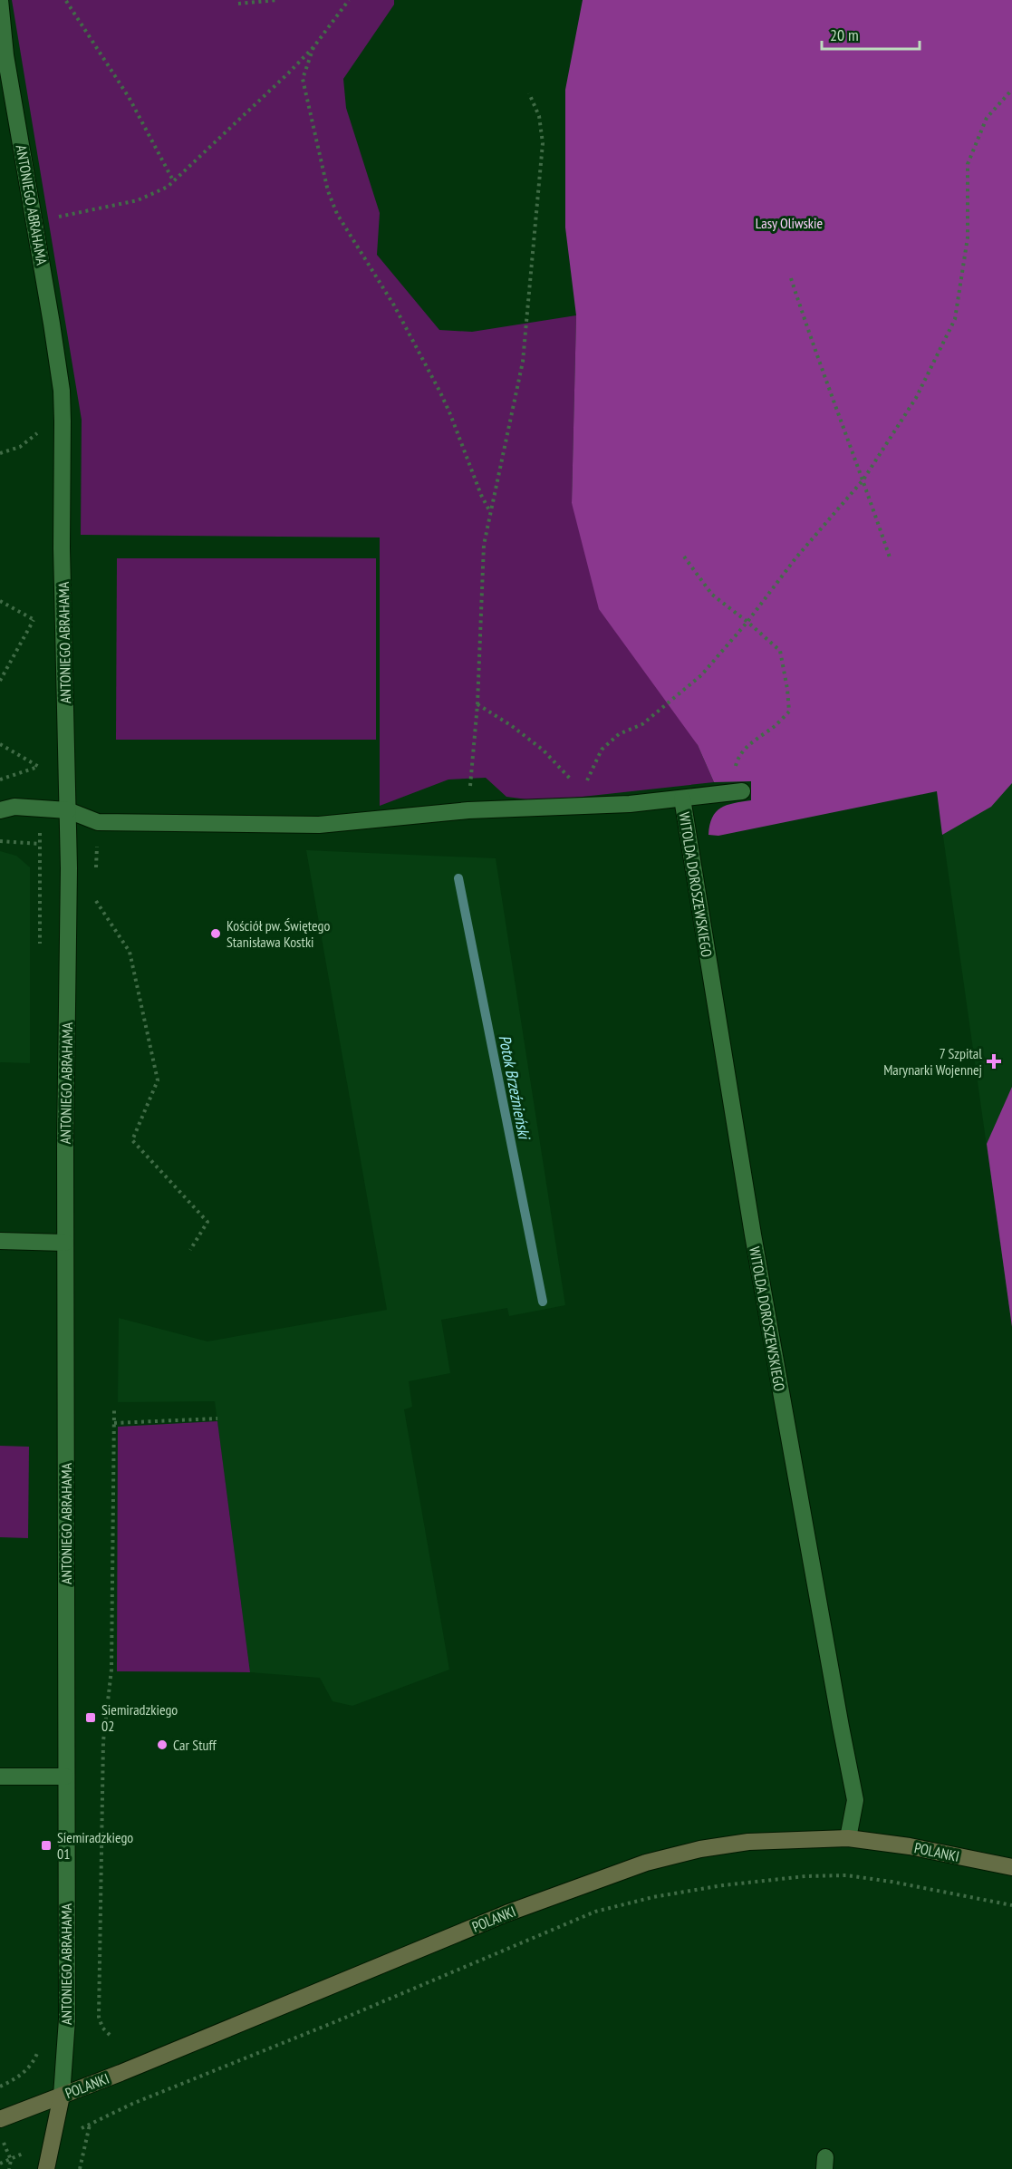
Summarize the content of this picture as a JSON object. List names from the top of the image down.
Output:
{
  "streets": {
    "street": ["ANTONIEGO ABRAHAMA", "WITOLDA DOROSZEWSKIEGO", "POLANKI"]
  },
  "crossings": [
    ["ANTONIEGO ABRAHAMA", "POLANKI"],
    ["WITOLDA DOROSZEWSKIEGO", "POLANKI"]
  ],
  "water": ["Potok Brzeźnieński"],
  "parks": ["Lasy Oliwskie"],
  "places": {
    "other": ["Kościół pw. Świętego Stanisława Kostki", "Car Stuff"],
    "health": ["7 Szpital Marynarki Wojennej"],
    "transit": ["Siemiradzkiego 02", "Siemiradzkiego 01"]
  },
  "scale_bar": "20 m"
}
